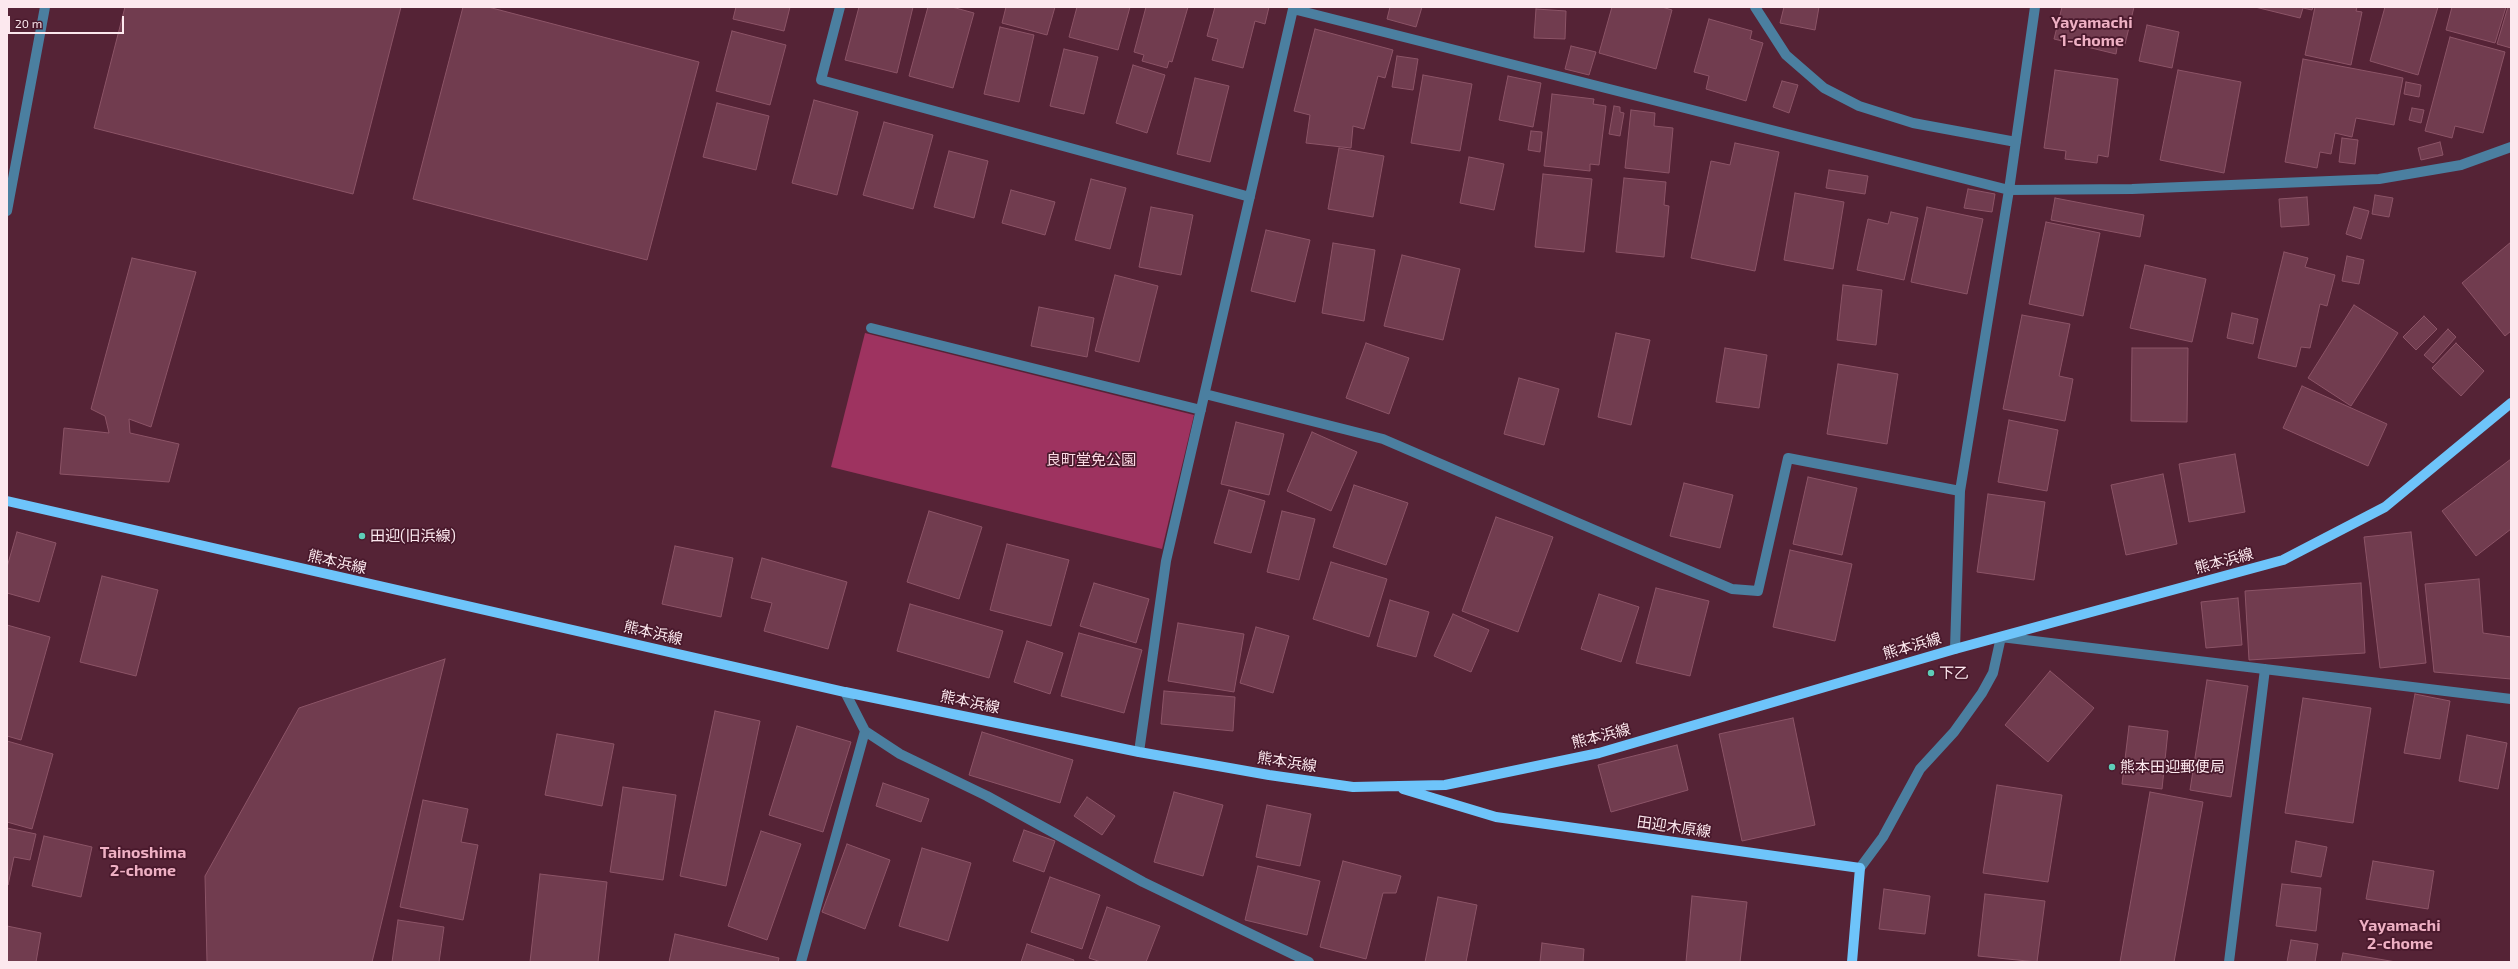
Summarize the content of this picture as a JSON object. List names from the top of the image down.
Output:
{
  "streets": {
    "main road": ["熊本浜線", "田迎木原線"]
  },
  "crossings": [
    ["熊本浜線", "田迎木原線"]
  ],
  "districts": ["Yayamachi 1-chome", "Tainoshima 2-chome", "Yayamachi 2-chome"],
  "parks": ["良町堂免公園"],
  "places": ["田迎(旧浜線)", "下乙", "熊本田迎郵便局"],
  "scale_bar": "20 m"
}
